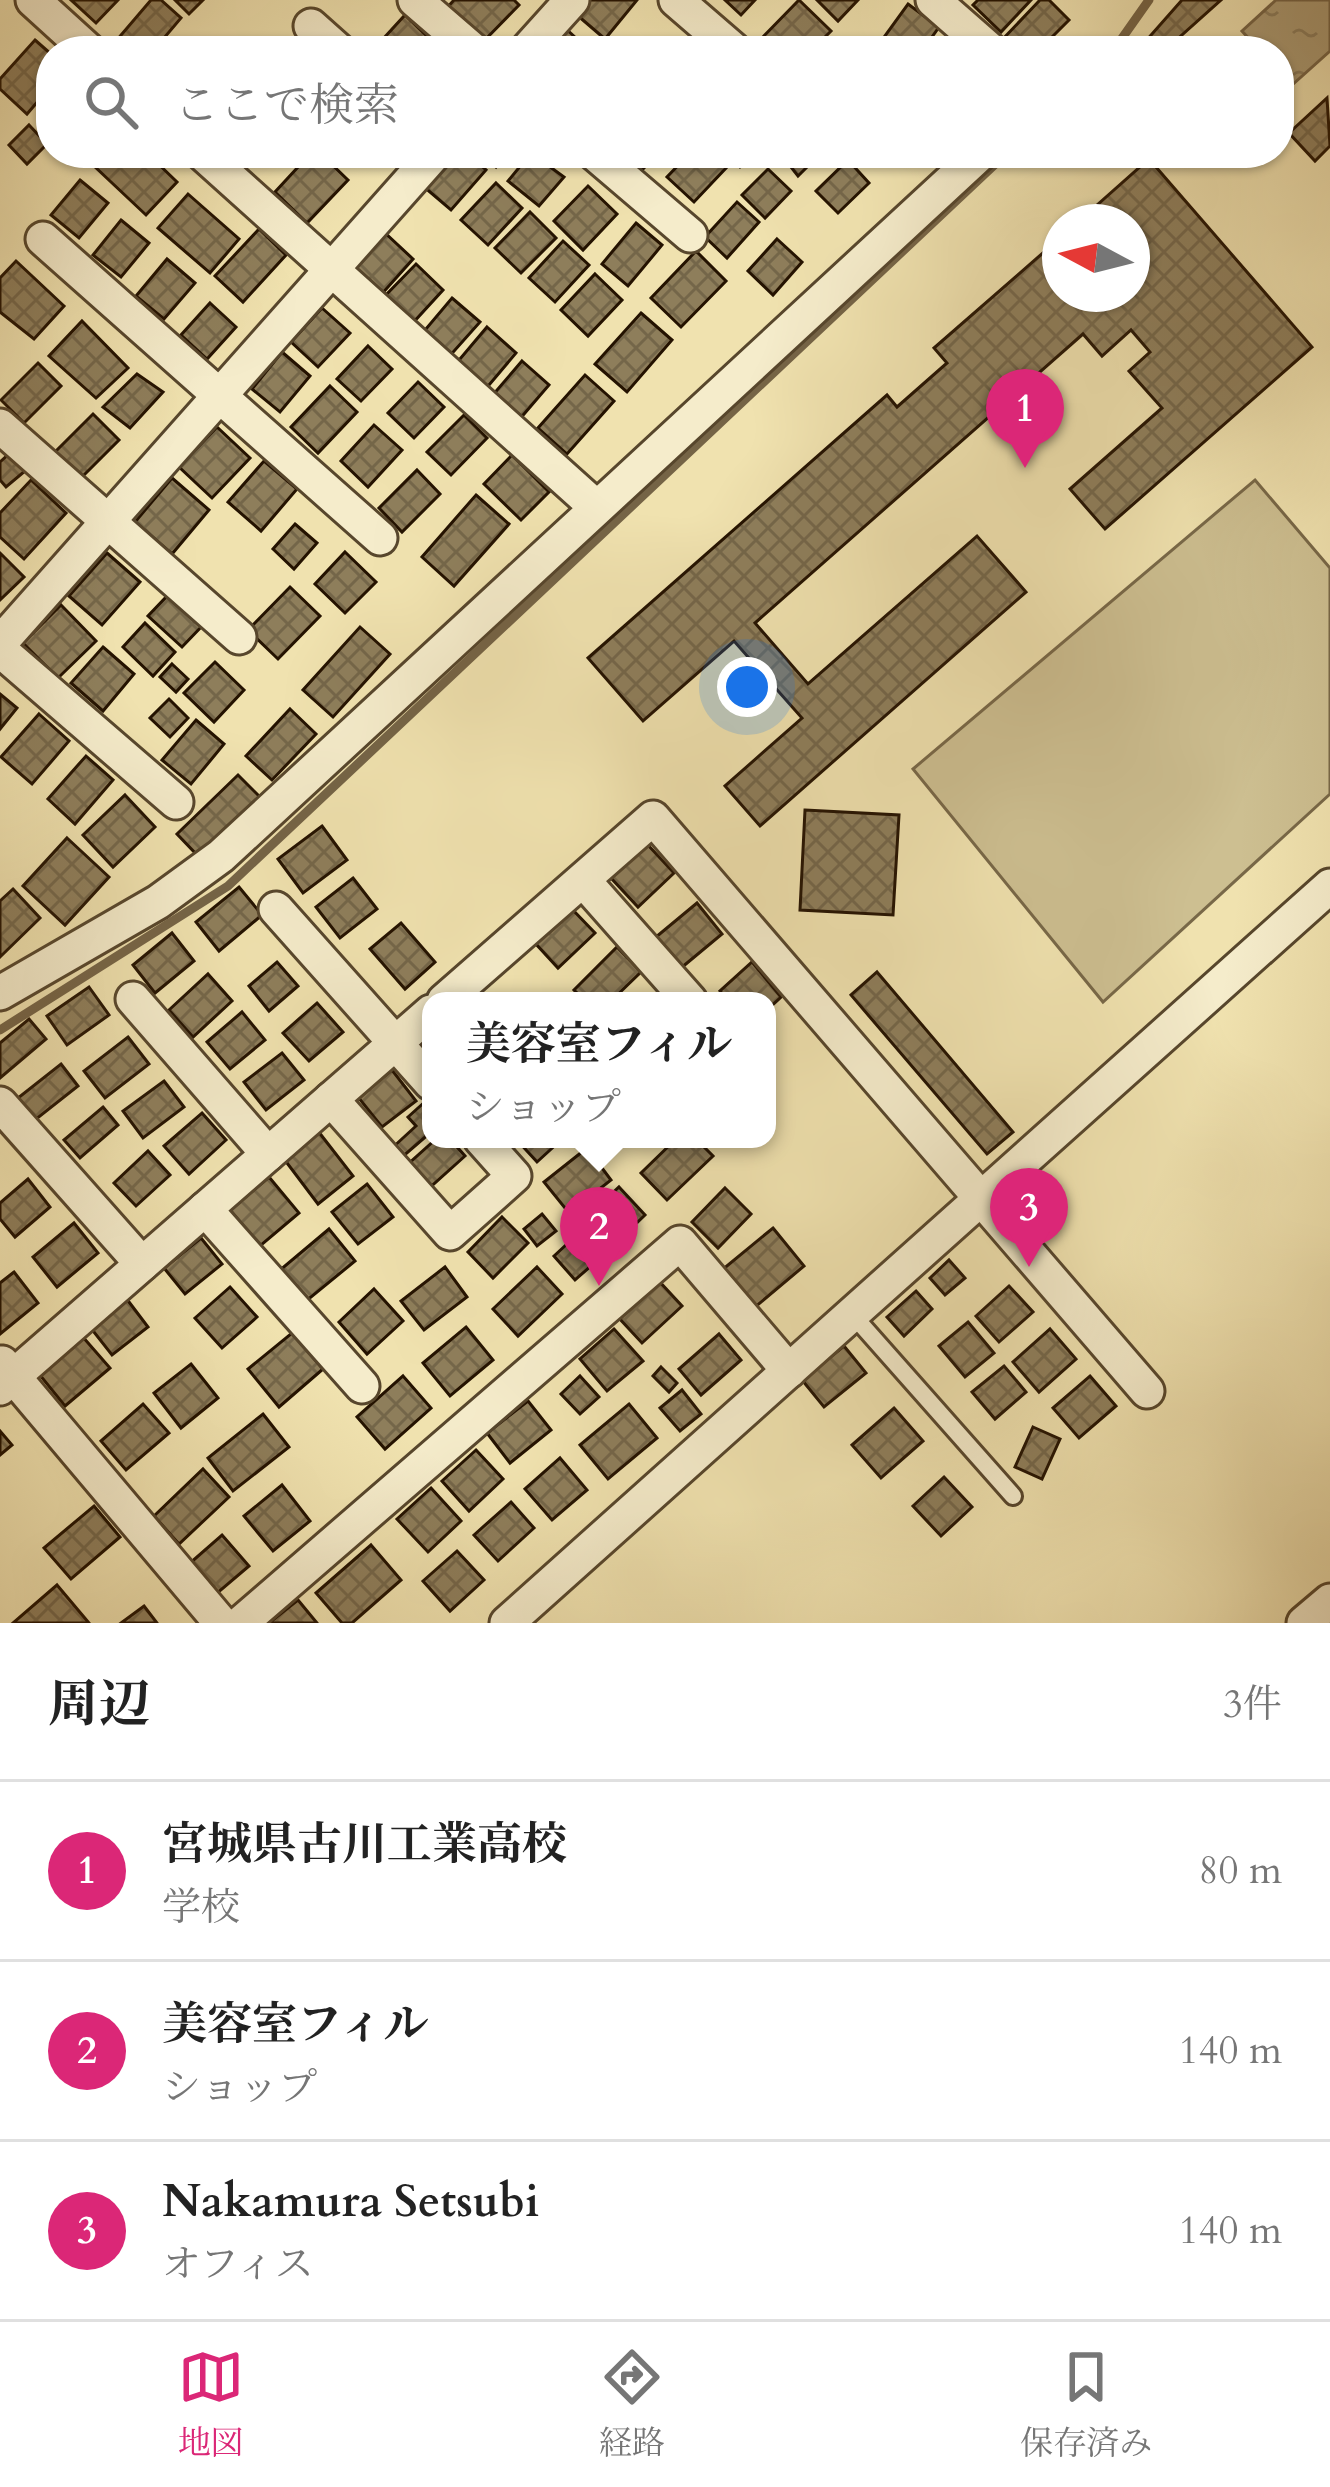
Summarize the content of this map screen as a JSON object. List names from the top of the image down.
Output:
{
  "north": "left",
  "page": {
    "search": "ここで検索",
    "pins": ["1", "3", "2"],
    "popup": ["美容室フィル", "ショップ"],
    "heading": ["周辺", "3件"],
    "list": [
      {
        "mark": "1",
        "name": "宮城県古川工業高校",
        "note": "学校",
        "value": "80 m"
      },
      {
        "mark": "2",
        "name": "美容室フィル",
        "note": "ショップ",
        "value": "140 m"
      },
      {
        "mark": "3",
        "name": "Nakamura Setsubi",
        "note": "オフィス",
        "value": "140 m"
      }
    ],
    "nav": ["地図", "経路", "保存済み"]
  }
}
